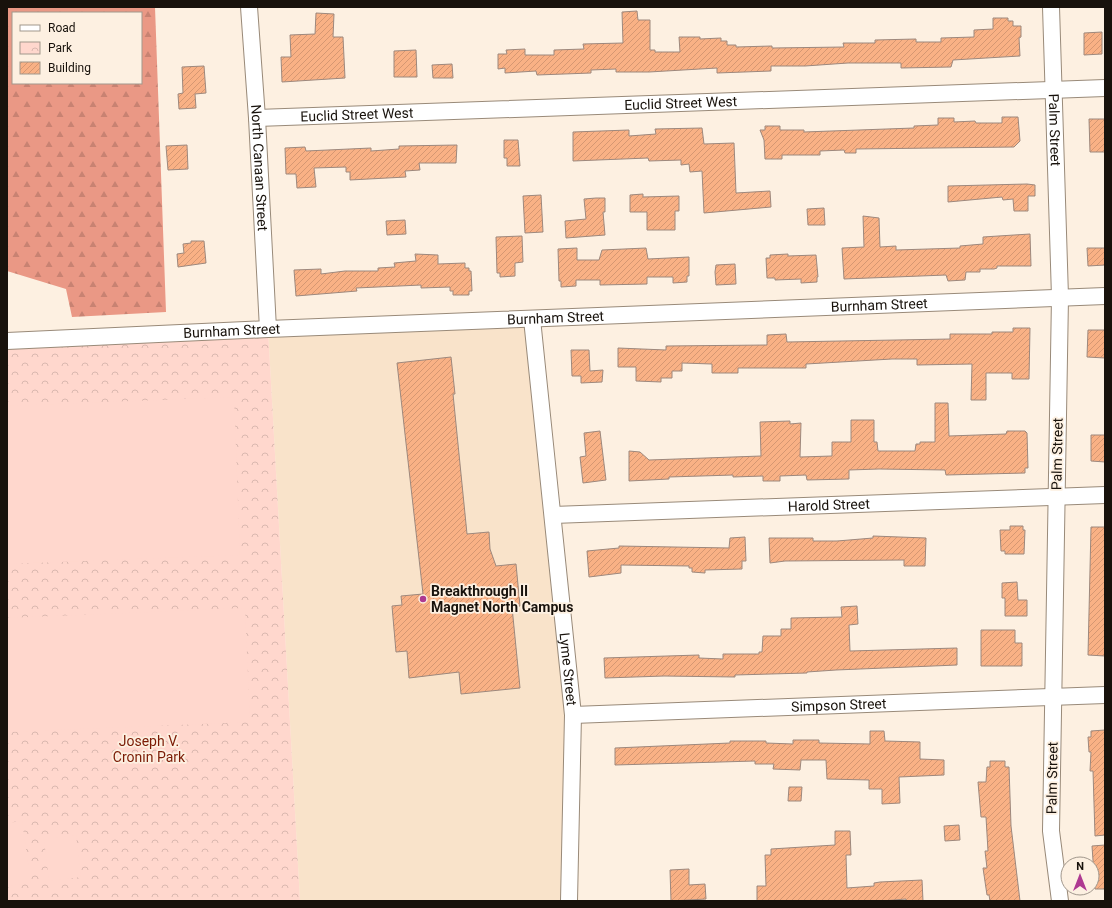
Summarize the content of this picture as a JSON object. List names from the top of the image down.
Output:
{
  "streets": {
    "street": [
      "Euclid Street West",
      "Palm Street",
      "North Canaan Street",
      "Burnham Street",
      "Harold Street",
      "Lyme Street",
      "Simpson Street"
    ]
  },
  "crossings": [
    ["Euclid Street West", "Palm Street"],
    ["Euclid Street West", "North Canaan Street"],
    ["Palm Street", "Burnham Street"],
    ["Palm Street", "Harold Street"],
    ["Palm Street", "Simpson Street"],
    ["North Canaan Street", "Burnham Street"],
    ["Burnham Street", "Lyme Street"],
    ["Harold Street", "Lyme Street"],
    ["Lyme Street", "Simpson Street"]
  ],
  "parks": ["Joseph V. Cronin Park"],
  "places": ["Breakthrough II Magnet North Campus"],
  "legend": ["Road", "Park", "Building"],
  "north": "top"
}
